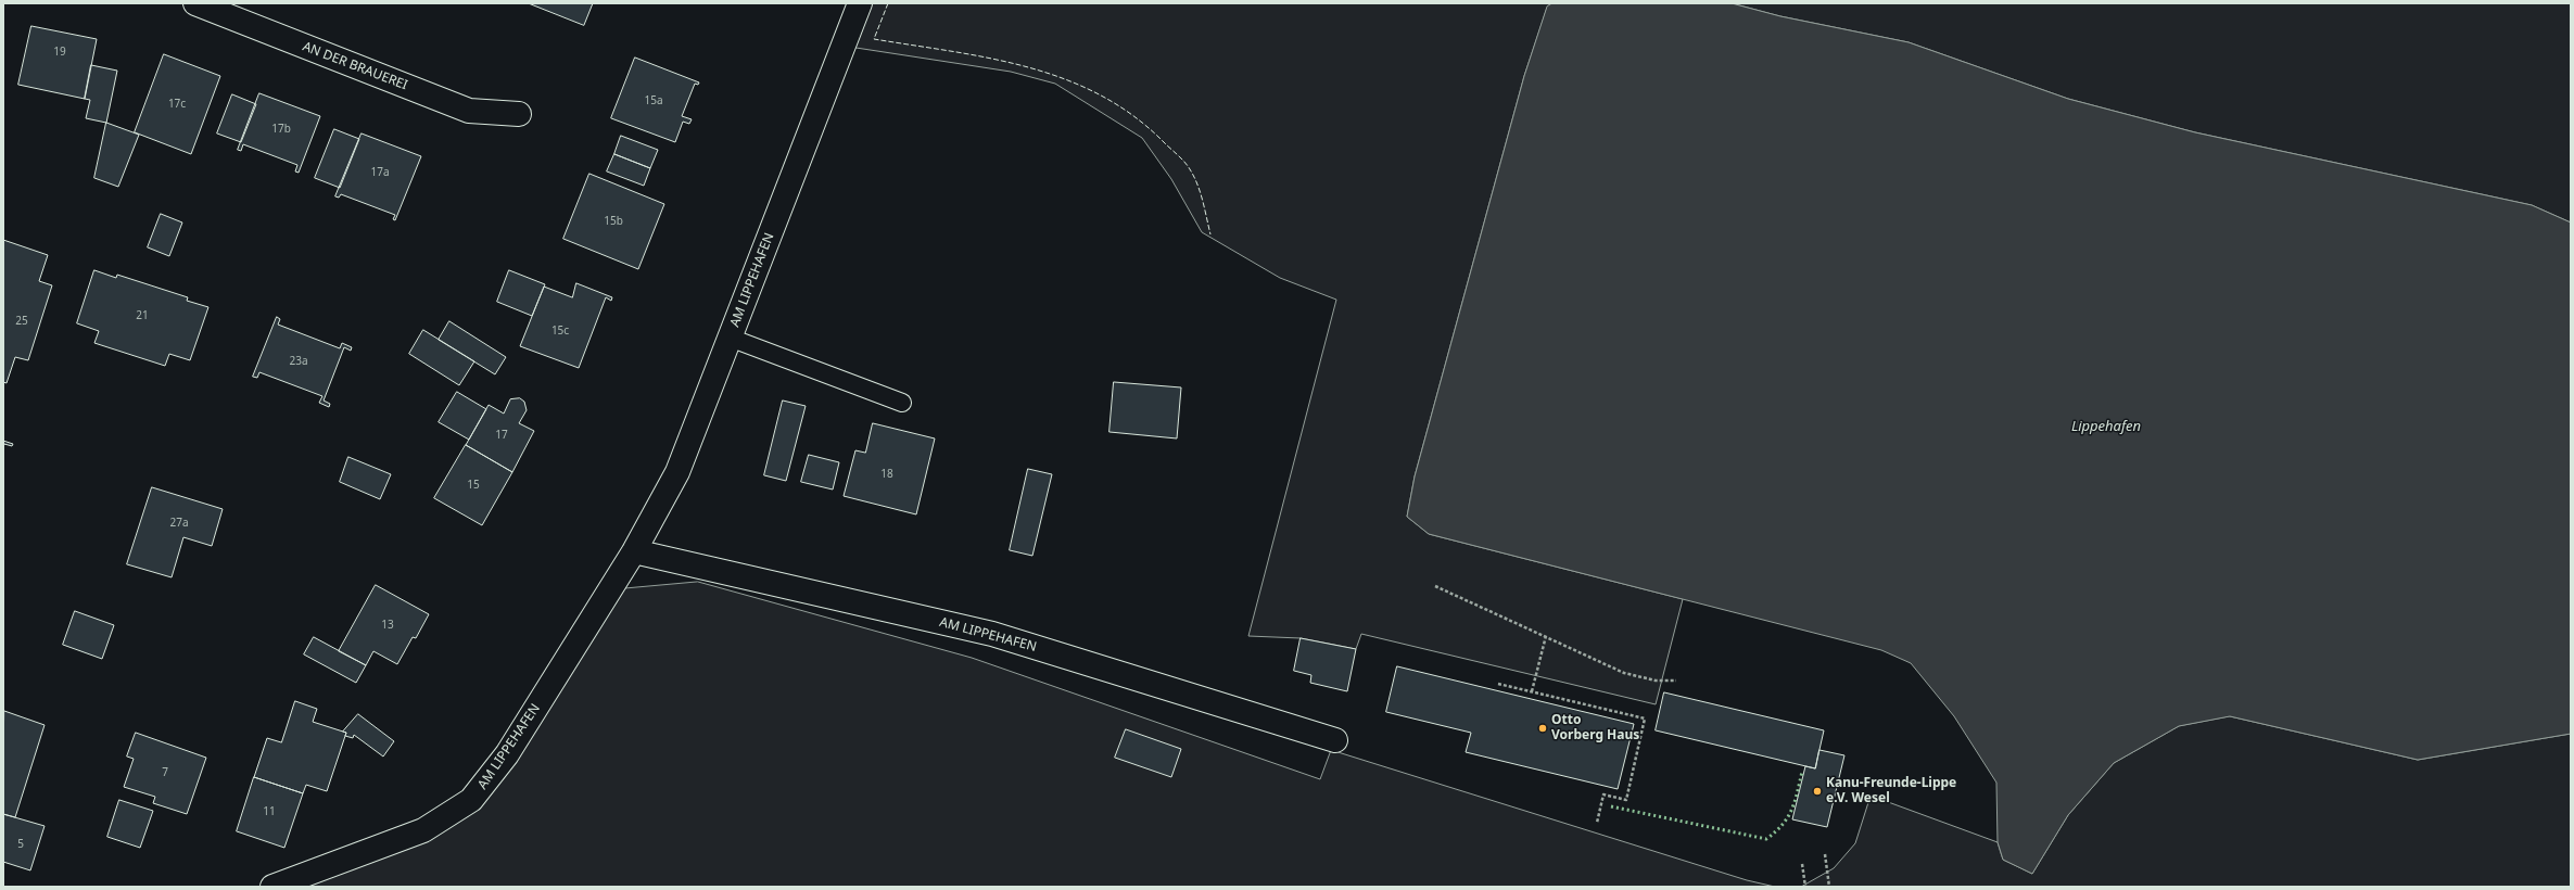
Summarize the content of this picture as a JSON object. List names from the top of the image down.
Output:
{
  "streets": {
    "street": ["AN DER BRAUEREI", "AM LIPPEHAFEN"]
  },
  "water": ["Lippehafen"],
  "places": ["Otto Vorberg Haus", "Kanu-Freunde-Lippe e.V. Wesel"],
  "house_numbers": [
    "19",
    "15a",
    "17c",
    "17b",
    "17a",
    "15b",
    "21",
    "25",
    "15c",
    "23a",
    "17",
    "18",
    "15",
    "27a",
    "13",
    "7",
    "11",
    "5"
  ]
}
